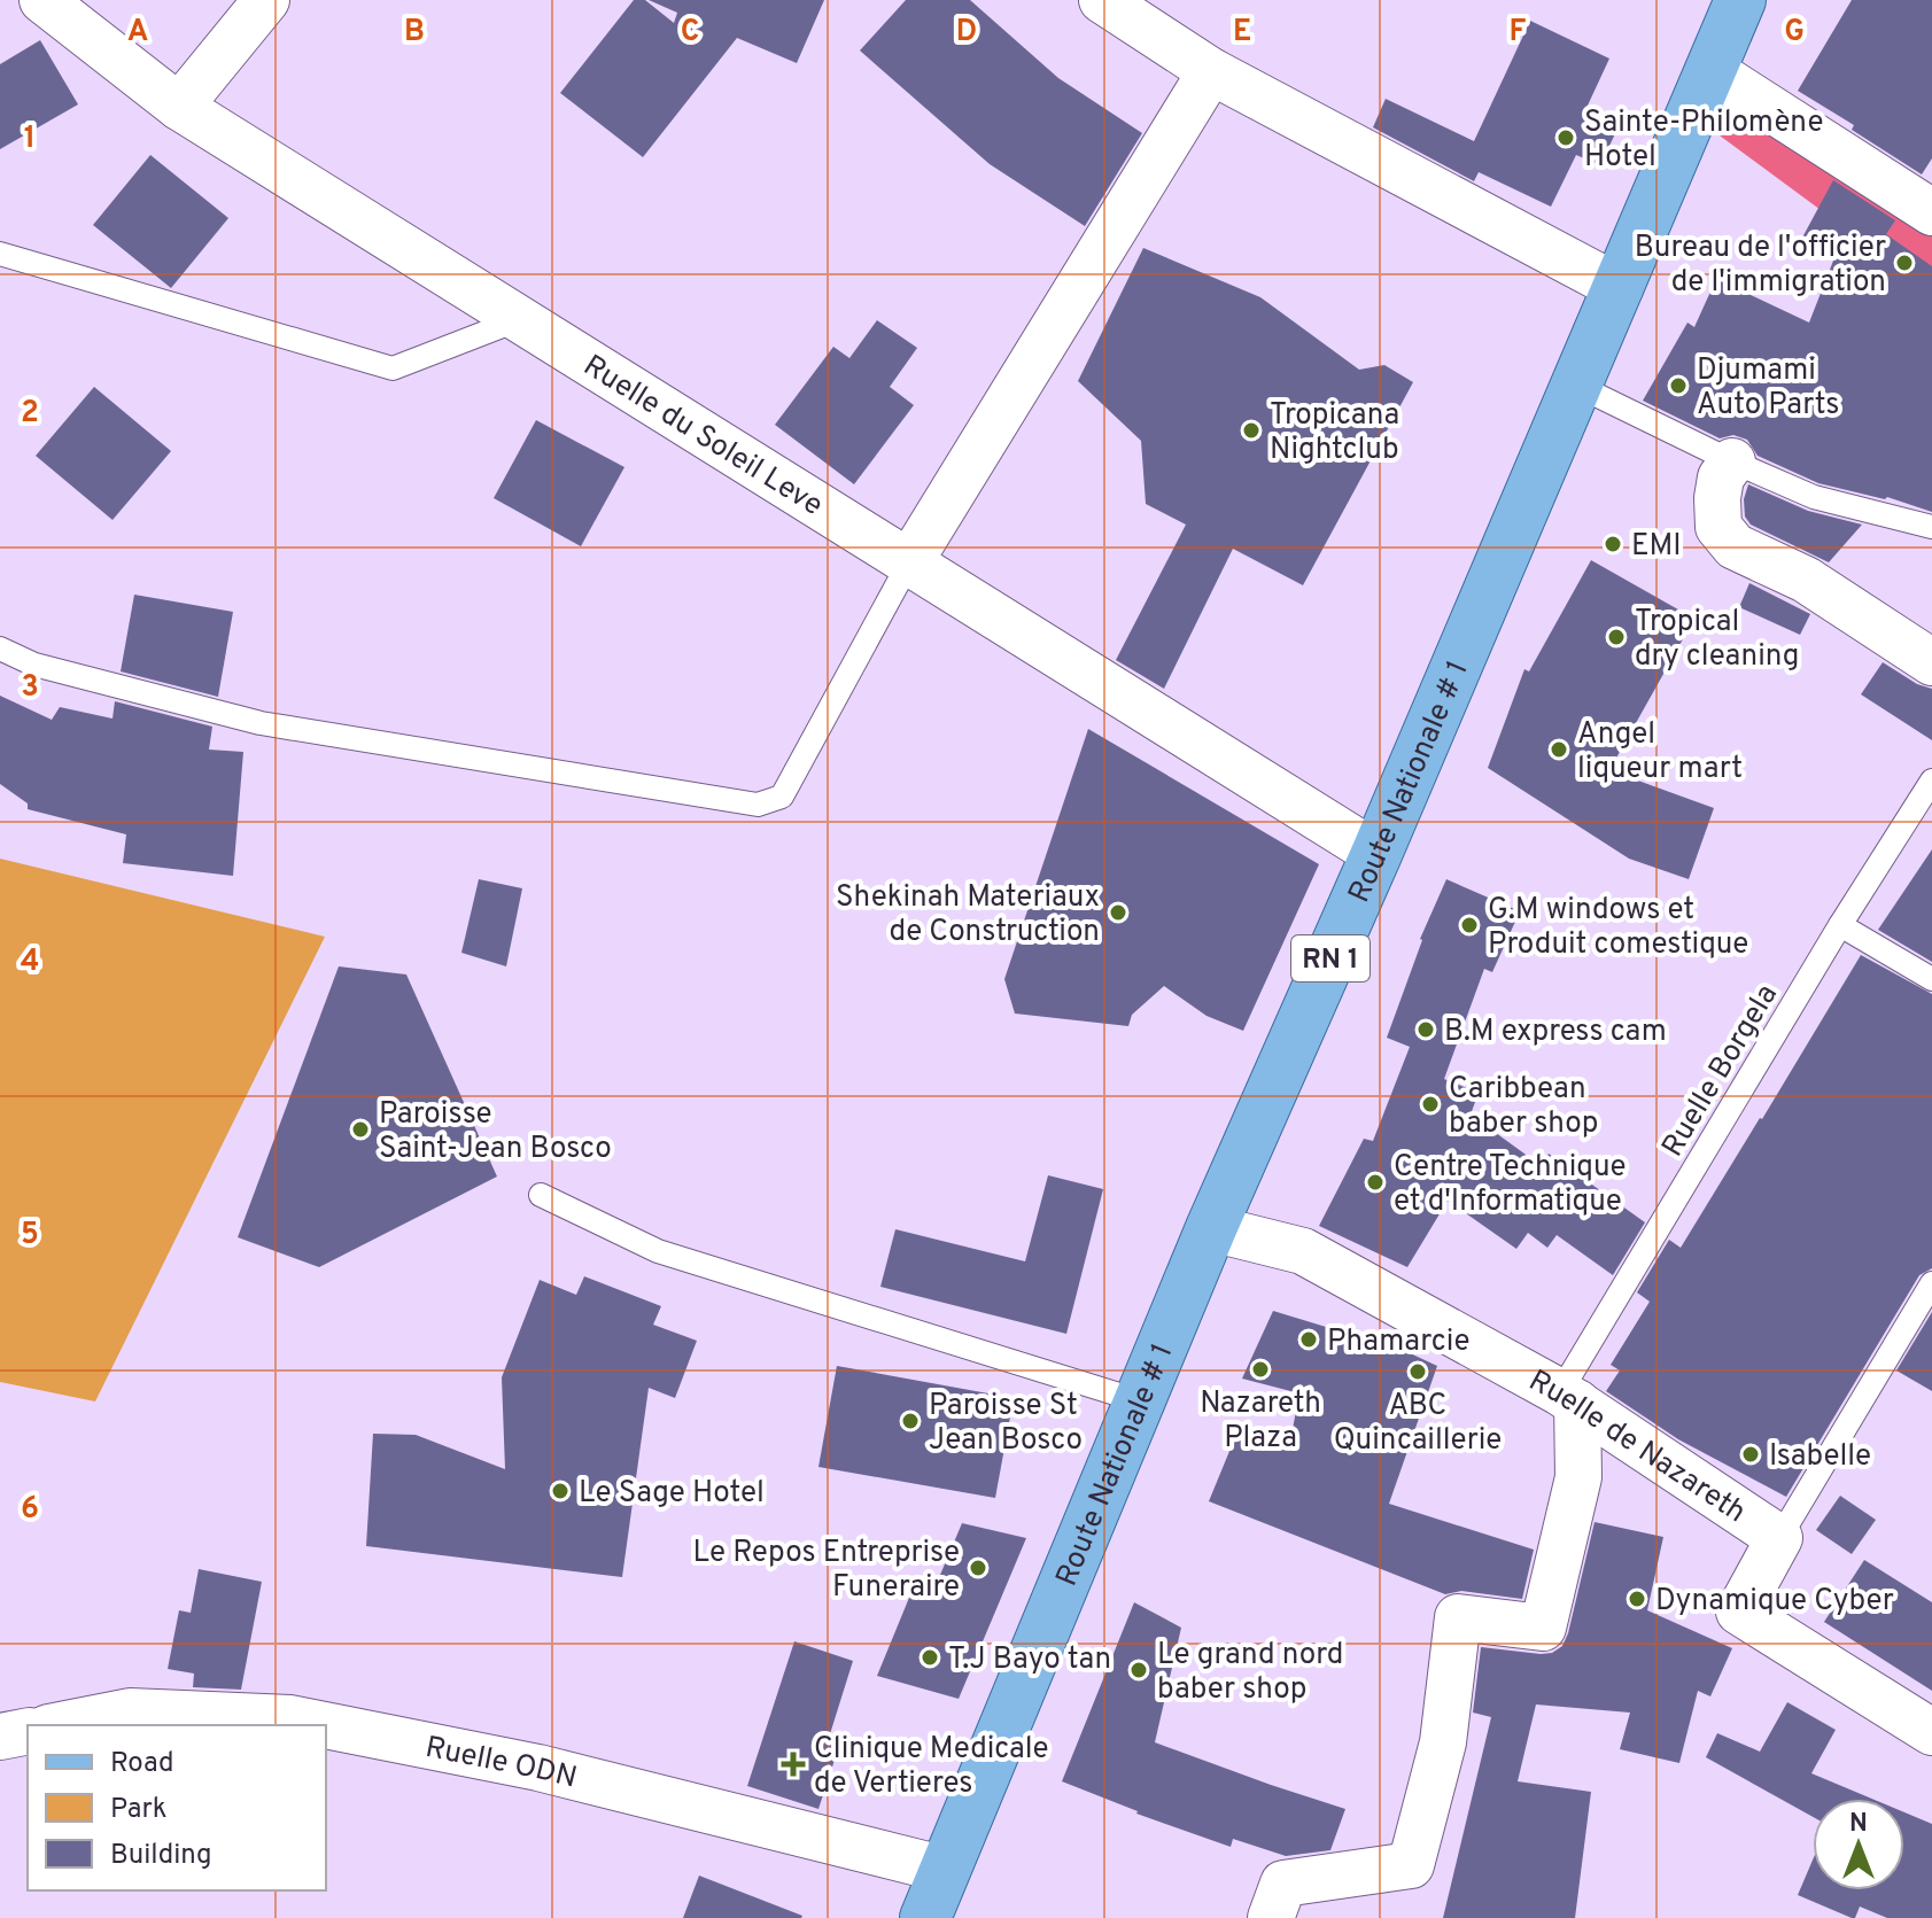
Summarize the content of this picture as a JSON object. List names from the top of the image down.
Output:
{
  "streets": {
    "main road": ["Route Nationale # 1", "RN 1"],
    "street": ["Ruelle du Soleil Leve", "Ruelle de Nazareth", "Ruelle ODN"],
    "lane": ["Ruelle Borgela"]
  },
  "crossings": [
    ["Ruelle du Soleil Leve", "Route Nationale # 1"],
    ["Route Nationale # 1", "Ruelle de Nazareth"],
    ["Route Nationale # 1", "Ruelle ODN"],
    ["Ruelle Borgela", "Ruelle de Nazareth"]
  ],
  "places": {
    "other": [
      "Sainte-Philomène Hotel",
      "Bureau de l'officier de l'immigration",
      "Djumami Auto Parts",
      "Tropicana Nightclub",
      "EMI",
      "Tropical dry cleaning",
      "Angel liqueur mart",
      "Shekinah Materiaux de Construction",
      "G.M windows et Produit comestique",
      "B.M express cam",
      "Caribbean baber shop",
      "Paroisse Saint-Jean Bosco",
      "Centre Technique et d'Informatique",
      "Phamarcie",
      "Nazareth Plaza",
      "ABC Quincaillerie",
      "Paroisse St Jean Bosco",
      "Isabelle",
      "Le Sage Hotel",
      "Le Repos Entreprise Funeraire",
      "Dynamique Cyber",
      "T.J Bayo tan",
      "Le grand nord baber shop"
    ],
    "health": ["Clinique Medicale de Vertieres"]
  },
  "legend": ["Road", "Park", "Building"],
  "north": "top",
  "grid": {
    "columns": [
      "A",
      "B",
      "C",
      "D",
      "E",
      "F",
      "G"
    ],
    "rows": [
      "1",
      "2",
      "3",
      "4",
      "5",
      "6"
    ]
  }
}
